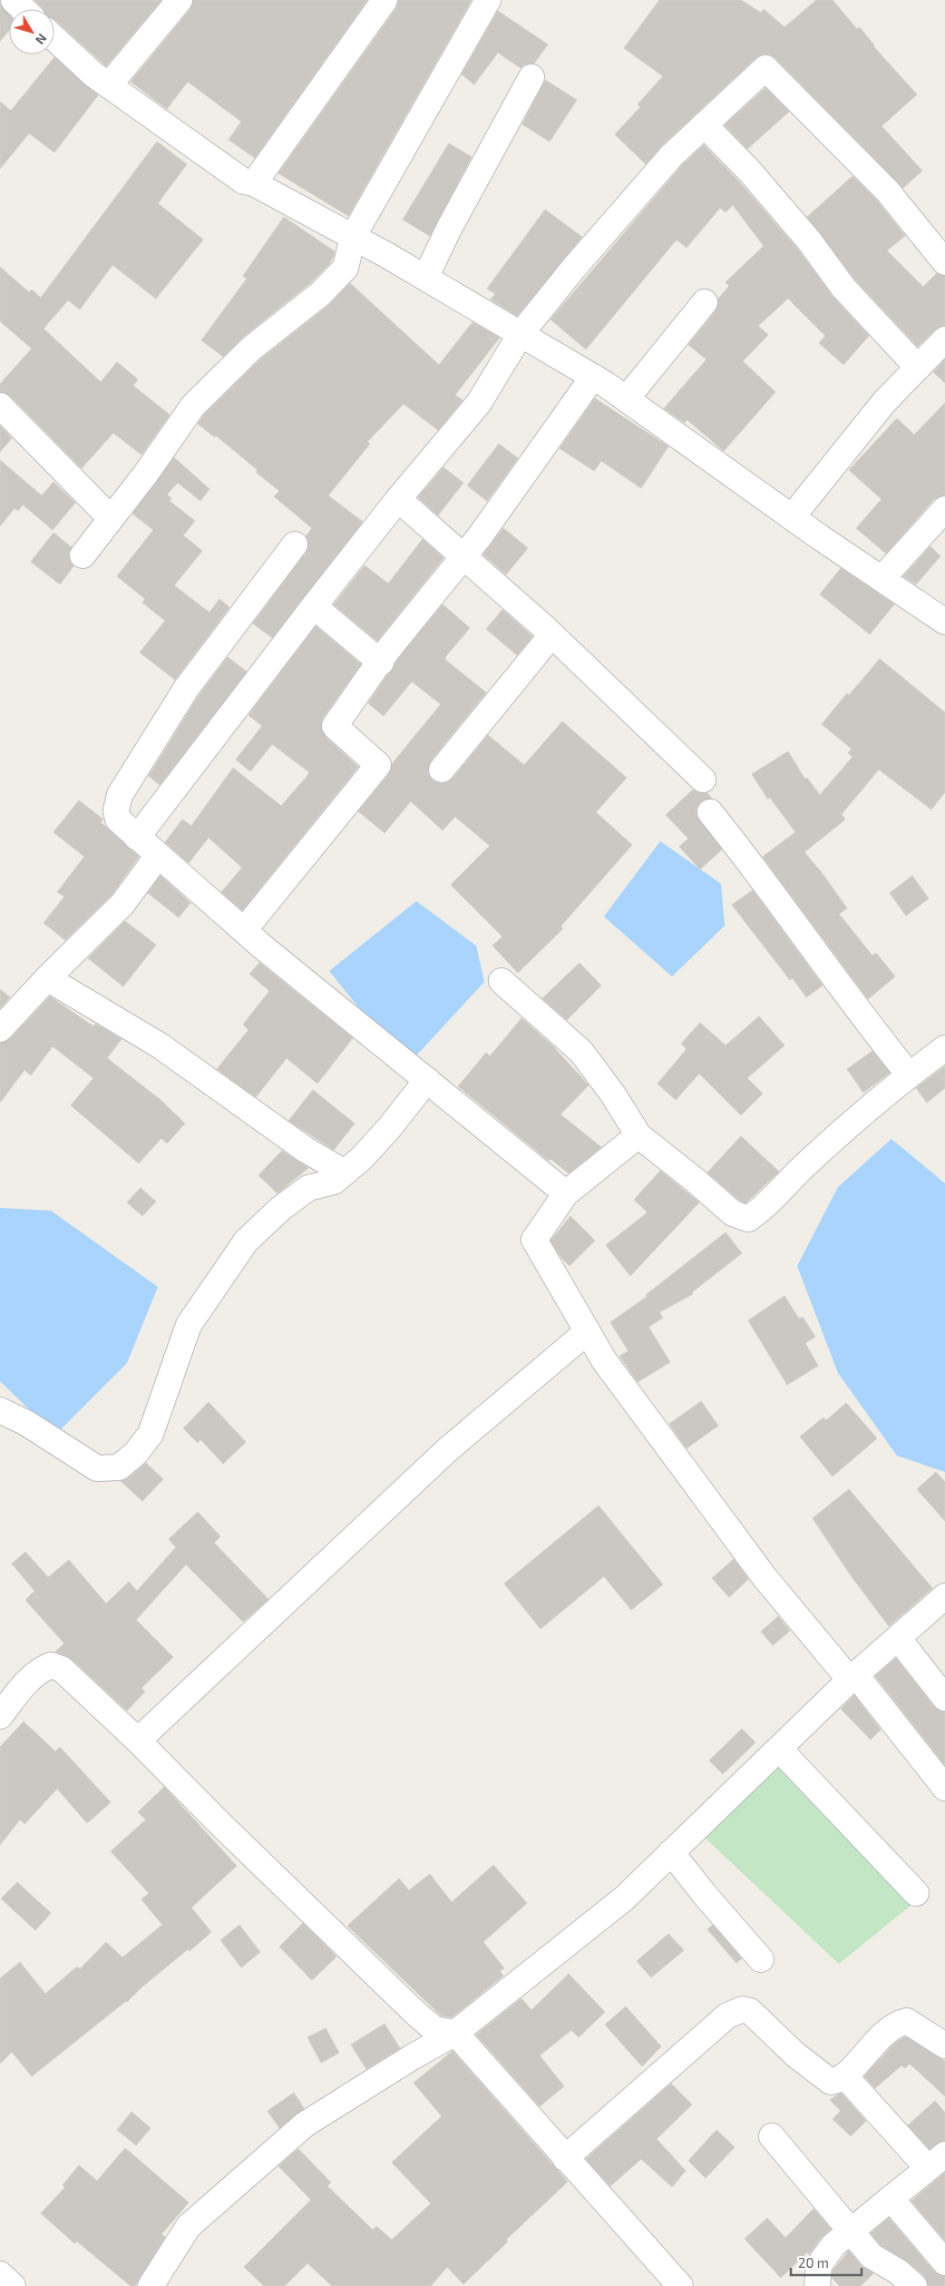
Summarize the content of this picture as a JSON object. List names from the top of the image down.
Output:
{
  "scale_bar": "20 m",
  "north": "bottom right"
}
